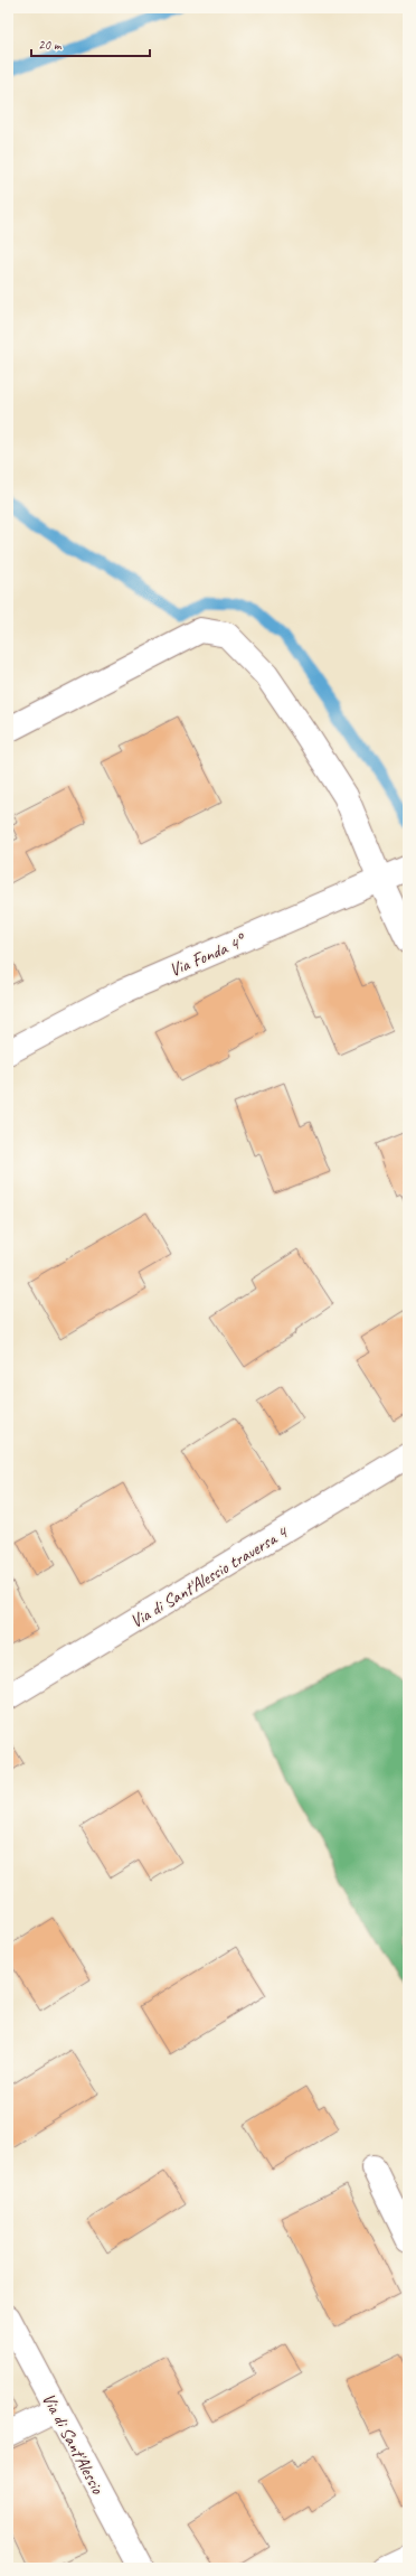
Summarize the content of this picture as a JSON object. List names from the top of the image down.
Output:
{
  "streets": {
    "street": ["Via Fonda 4°", "Via di Sant'Alessio traversa 4", "Via di Sant'Alessio"]
  },
  "scale_bar": "20 m"
}
